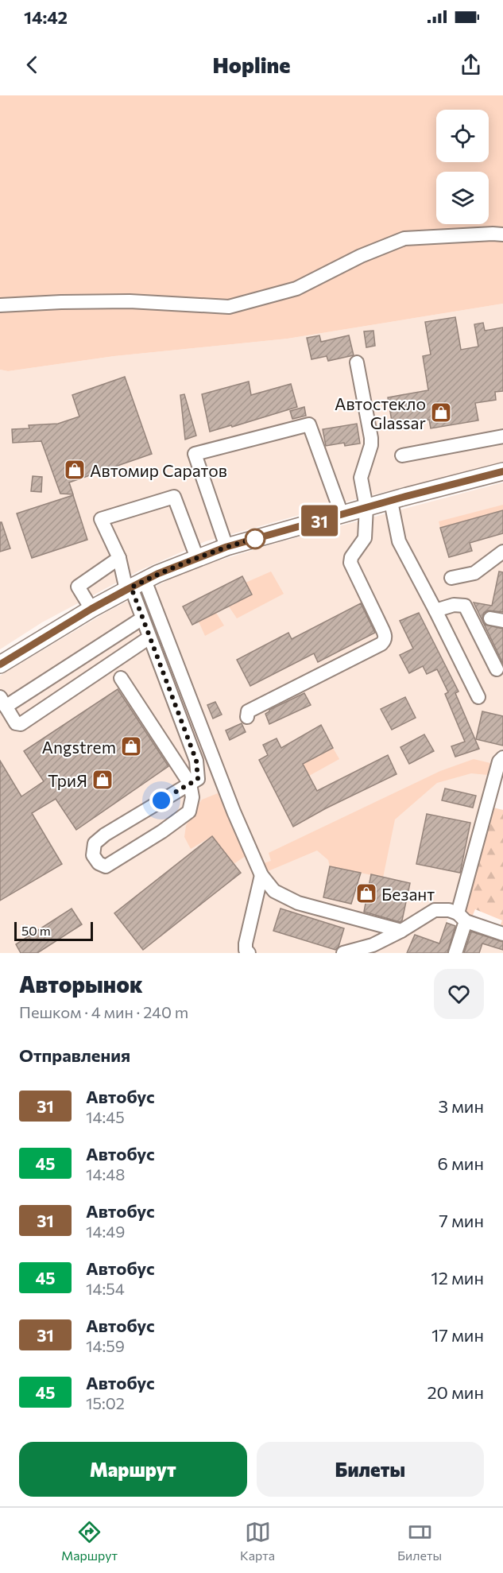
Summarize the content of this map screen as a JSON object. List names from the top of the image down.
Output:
{
  "places": {
    "shop": [
      "Автостекло Glassar",
      "Автомир Саратов",
      "Angstrem",
      "ТриЯ",
      "Безант"
    ]
  },
  "lines": ["bus line 31"],
  "scale_bar": "50 m",
  "page": {
    "status": "14:42",
    "header": "Hopline",
    "on_map": "31",
    "scale": "50 m",
    "heading": [
      ["Авторынок", "Пешком · 4 мин · 240 m"],
      "Отправления"
    ],
    "list": [
      {
        "mark": "31",
        "name": "Автобус",
        "note": "14:45",
        "value": "3 мин"
      },
      {
        "mark": "45",
        "name": "Автобус",
        "note": "14:48",
        "value": "6 мин"
      },
      {
        "mark": "31",
        "name": "Автобус",
        "note": "14:49",
        "value": "7 мин"
      },
      {
        "mark": "45",
        "name": "Автобус",
        "note": "14:54",
        "value": "12 мин"
      },
      {
        "mark": "31",
        "name": "Автобус",
        "note": "14:59",
        "value": "17 мин"
      },
      {
        "mark": "45",
        "name": "Автобус",
        "note": "15:02",
        "value": "20 мин"
      }
    ],
    "buttons": ["Маршрут", "Билеты"],
    "tabs": ["Маршрут", "Карта", "Билеты"]
  }
}
